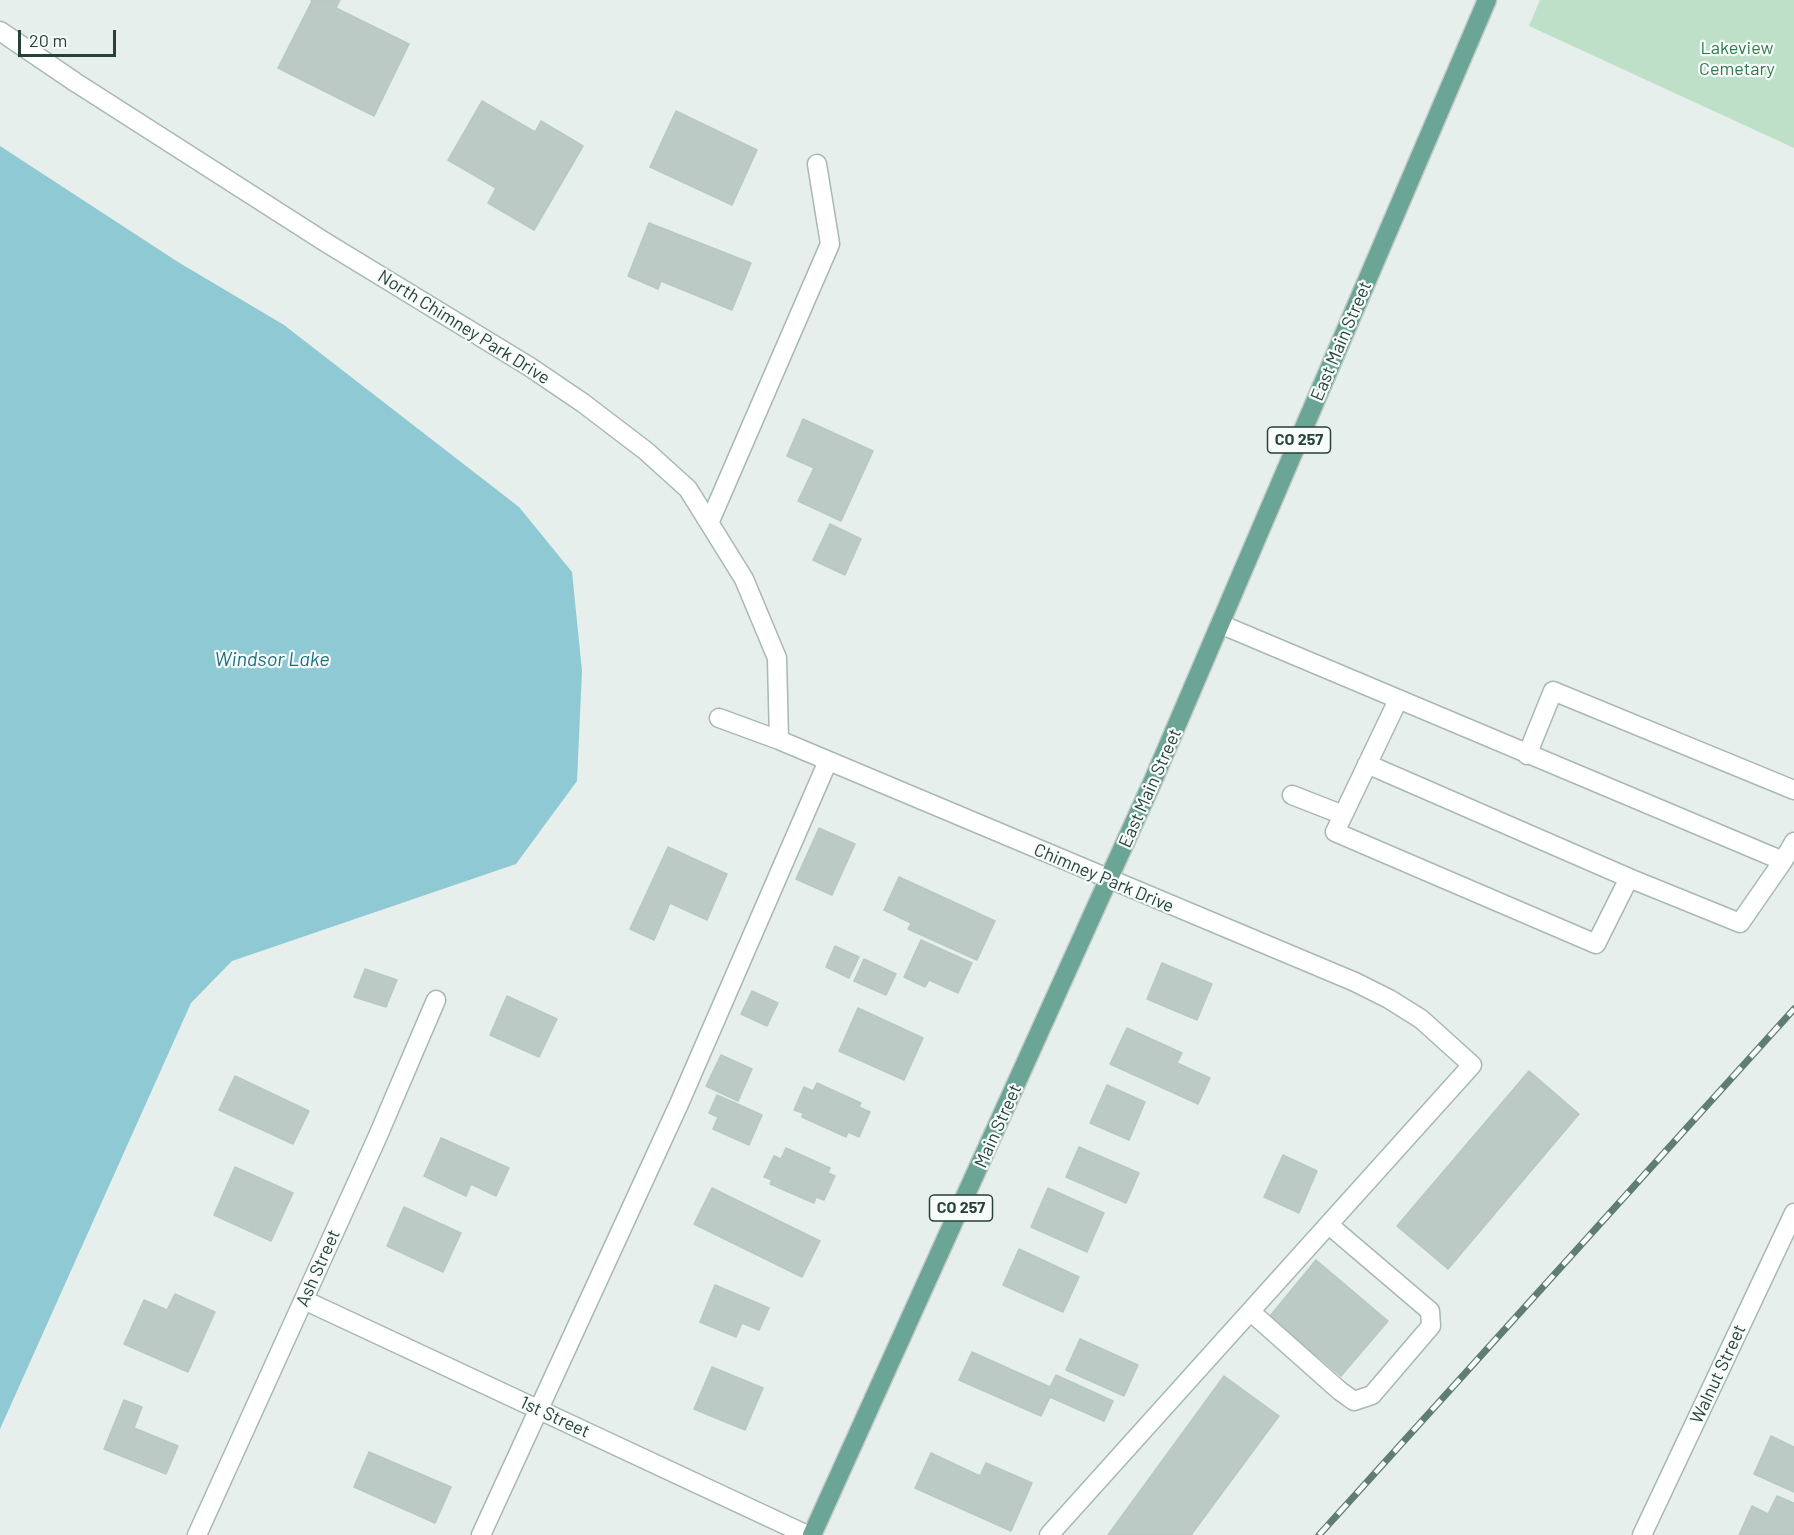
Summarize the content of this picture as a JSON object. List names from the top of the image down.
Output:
{
  "streets": {
    "main road": ["East Main Street", "CO 257", "Main Street"],
    "street": [
      "North Chimney Park Drive",
      "Chimney Park Drive",
      "Ash Street",
      "Walnut Street",
      "1st Street"
    ]
  },
  "crossings": [
    ["North Chimney Park Drive", "Chimney Park Drive"],
    ["East Main Street", "Chimney Park Drive"],
    ["East Main Street", "Main Street"],
    ["Chimney Park Drive", "Main Street"],
    ["Ash Street", "1st Street"]
  ],
  "water": ["Windsor Lake"],
  "parks": ["Lakeview Cemetary"],
  "scale_bar": "20 m"
}
